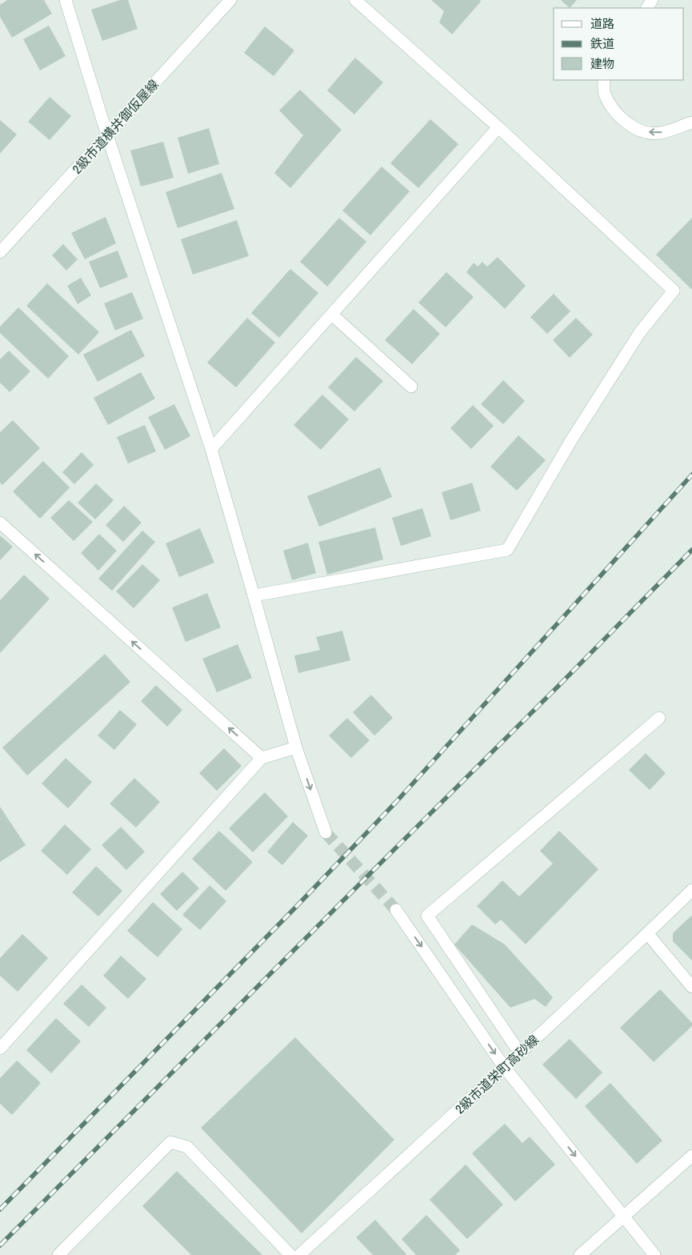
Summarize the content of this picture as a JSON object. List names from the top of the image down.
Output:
{
  "streets": {
    "street": ["2級市道横井御仮屋線", "2級市道栄町高砂線"]
  },
  "legend": ["道路", "鉄道", "建物"]
}
